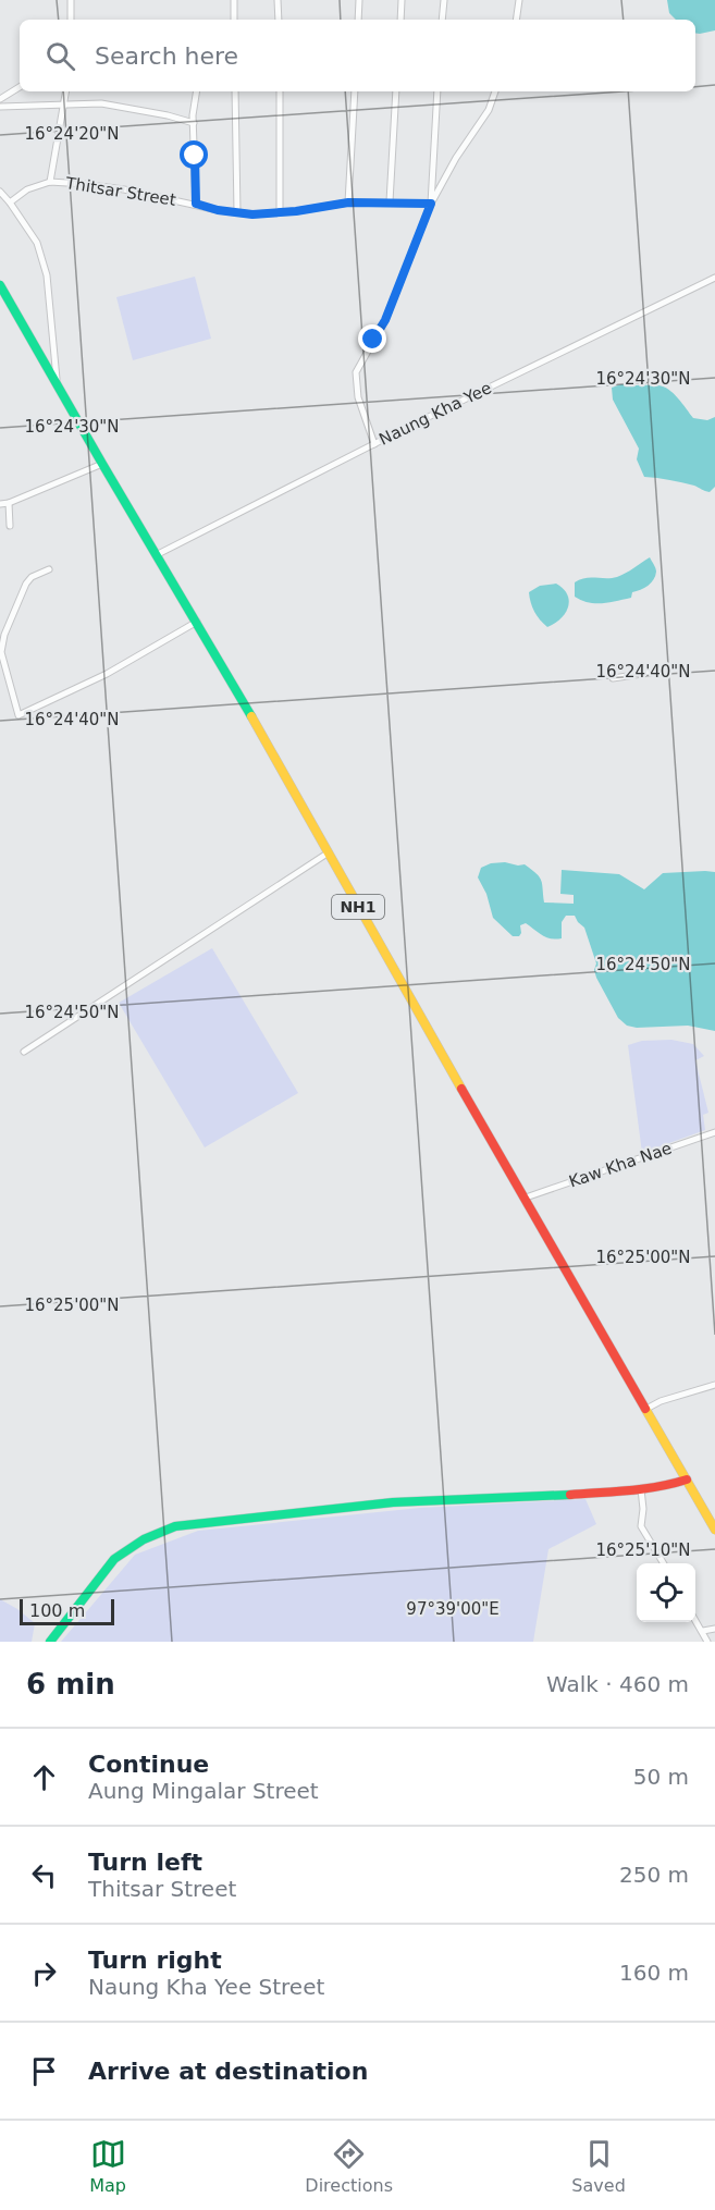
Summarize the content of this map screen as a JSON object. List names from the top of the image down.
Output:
{
  "streets": {
    "main road": ["NH1"],
    "street": ["Thitsar Street", "Naung Kha Yee", "Kaw Kha Nae"]
  },
  "crossings": [
    ["Naung Kha Yee", "NH1"],
    ["NH1", "Kaw Kha Nae"]
  ],
  "scale_bar": "100 m",
  "page": {
    "search": "Search here",
    "scale": "100 m",
    "heading": ["6 min", "Walk · 460 m"],
    "list": [
      ["Continue", "Aung Mingalar Street", "50 m"],
      ["Turn left", "Thitsar Street", "250 m"],
      ["Turn right", "Naung Kha Yee Street", "160 m"],
      "Arrive at destination"
    ],
    "nav": ["Map", "Directions", "Saved"]
  },
  "coordinates": [
    "16°24'20\"N",
    "16°24'30\"N",
    "16°24'40\"N",
    "16°24'50\"N",
    "16°25'00\"N",
    "16°25'10\"N",
    "97°39'00\"E"
  ]
}
